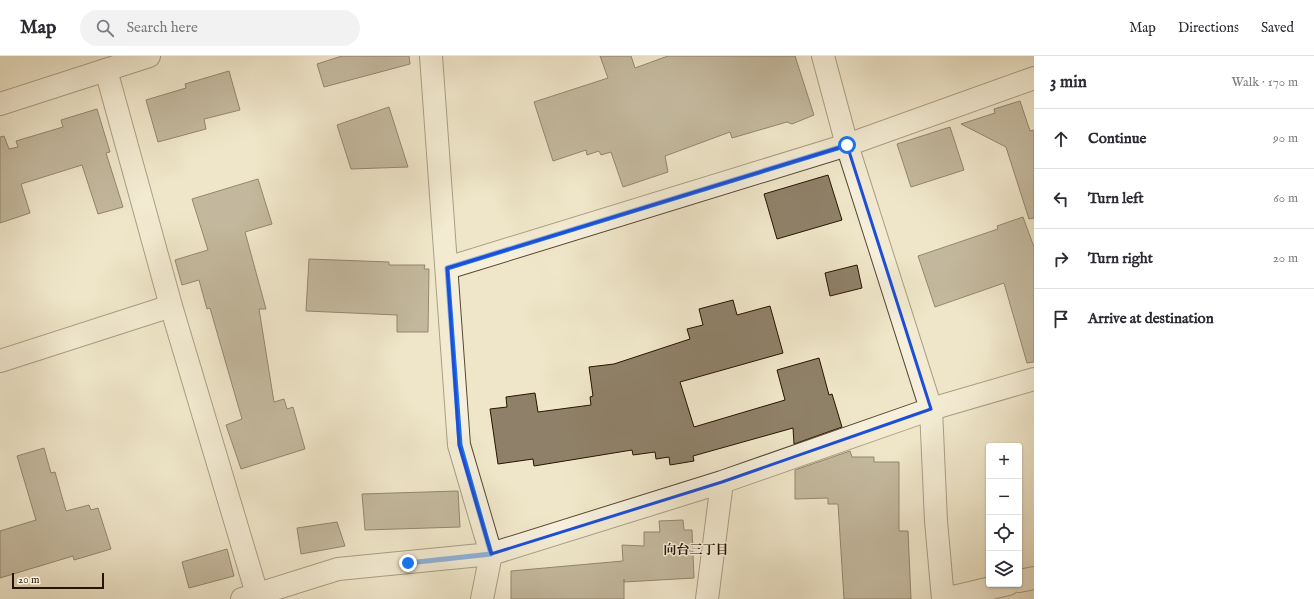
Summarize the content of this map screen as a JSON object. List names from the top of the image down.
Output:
{
  "districts": ["向台三丁目"],
  "scale_bar": "20 m",
  "page": {
    "header": "Map",
    "search": "Search here",
    "nav": ["Map", "Directions", "Saved"],
    "heading": ["3 min", "Walk · 170 m"],
    "list": [
      ["Continue", "90 m"],
      ["Turn left", "60 m"],
      ["Turn right", "20 m"],
      "Arrive at destination"
    ],
    "map_buttons": ["+", "−"],
    "scale": "20 m"
  }
}
